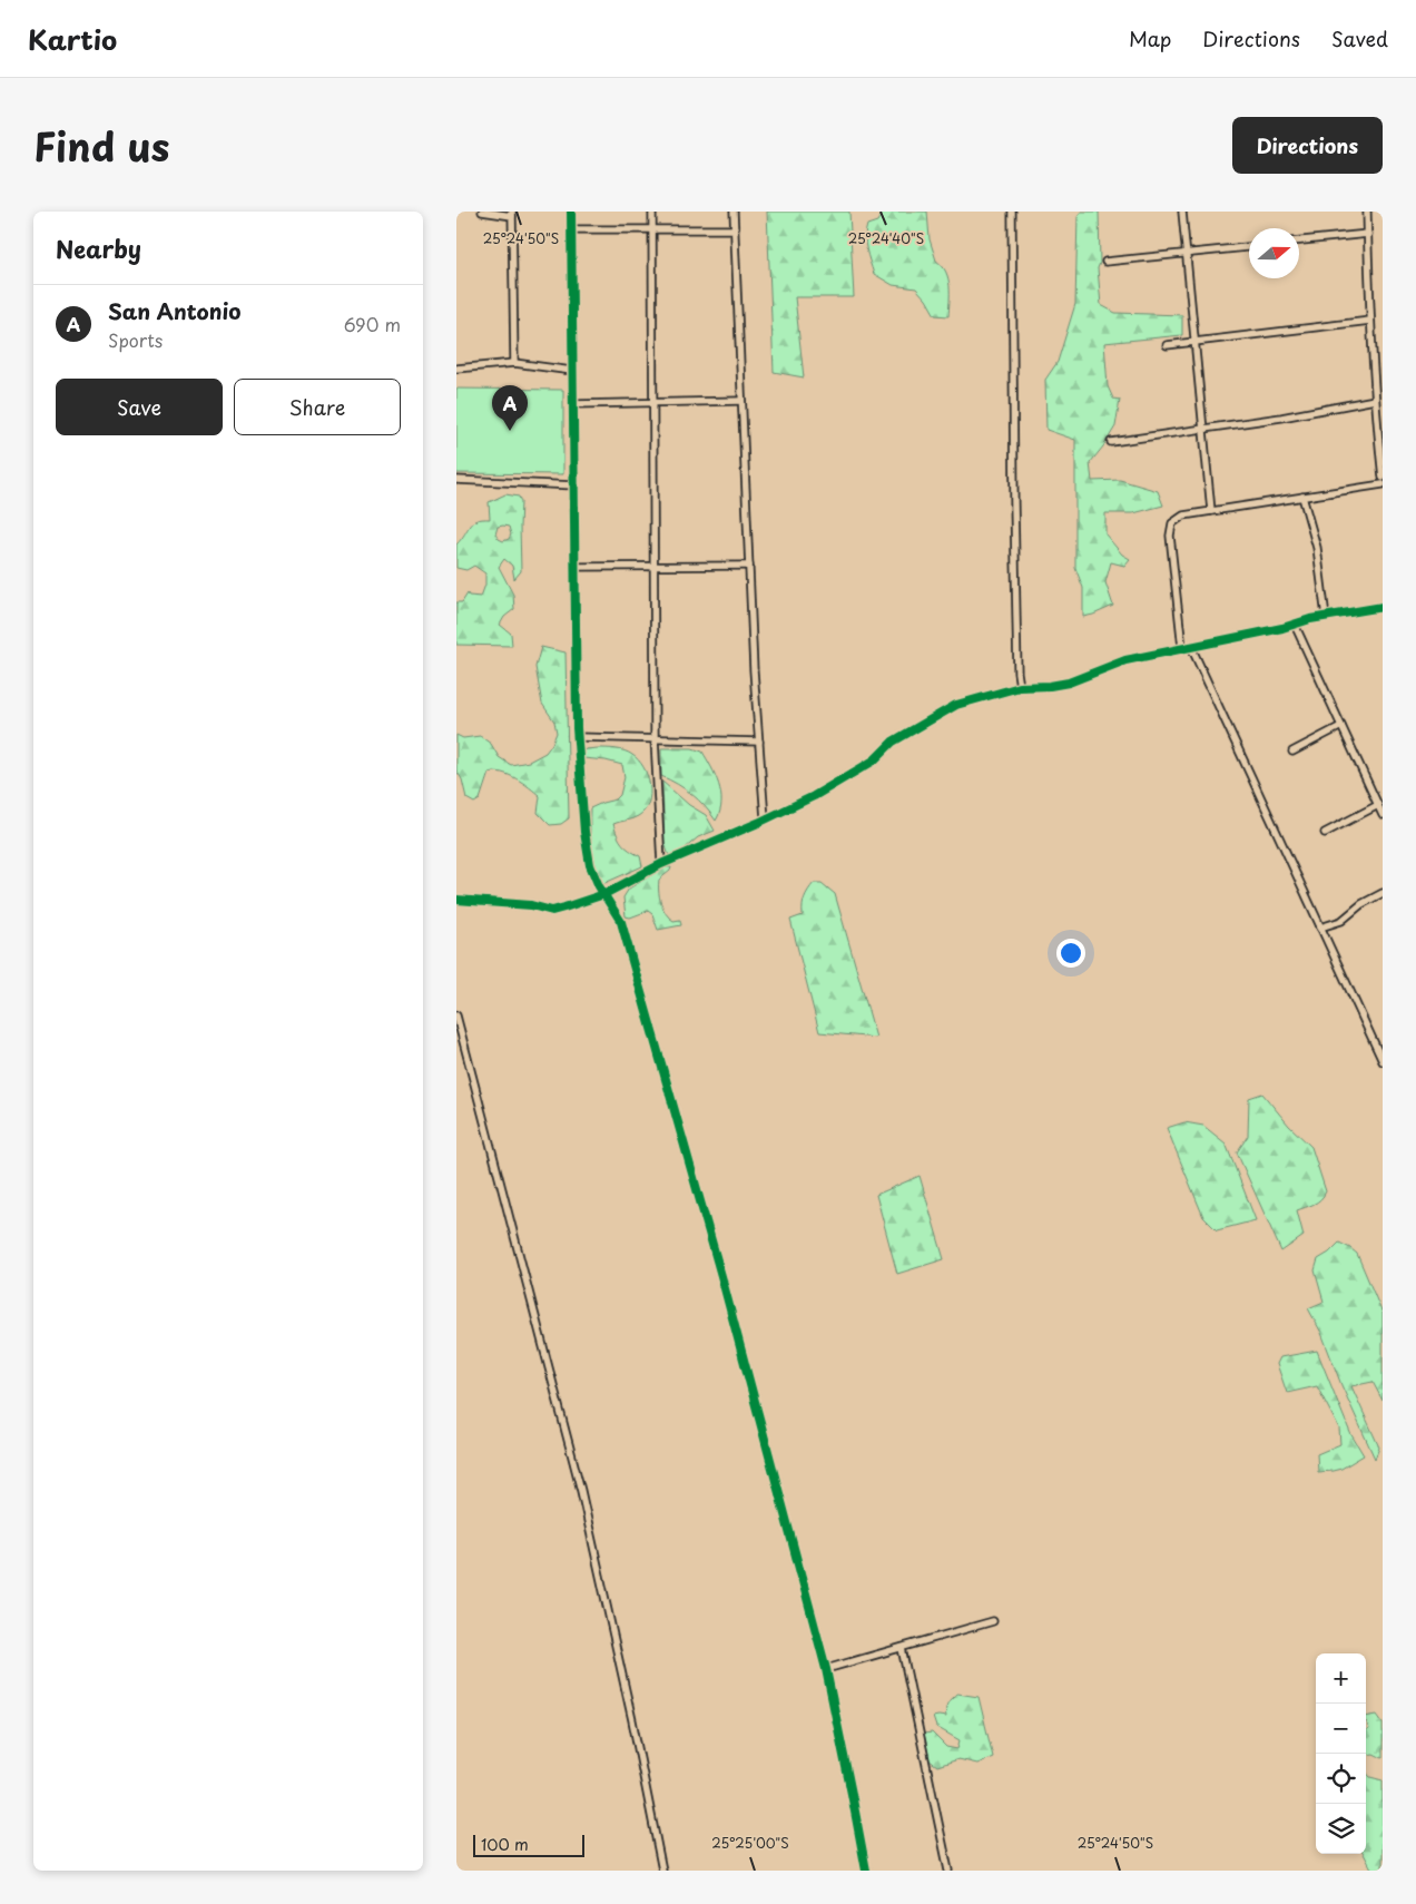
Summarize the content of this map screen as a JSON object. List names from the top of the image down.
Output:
{
  "scale_bar": "100 m",
  "north": "right",
  "page": {
    "header": "Kartio",
    "nav": ["Map", "Directions", "Saved"],
    "title": "Find us",
    "buttons": [
      "Directions",
      ["Save", "Share"]
    ],
    "heading": "Nearby",
    "list": [
      {
        "mark": "A",
        "name": "San Antonio",
        "note": "Sports",
        "value": "690 m"
      }
    ],
    "pins": "A",
    "map_buttons": ["+", "−"],
    "scale": "100 m"
  },
  "coordinates": ["25°24'40\"S", "25°24'50\"S", "25°25'00\"S"]
}
